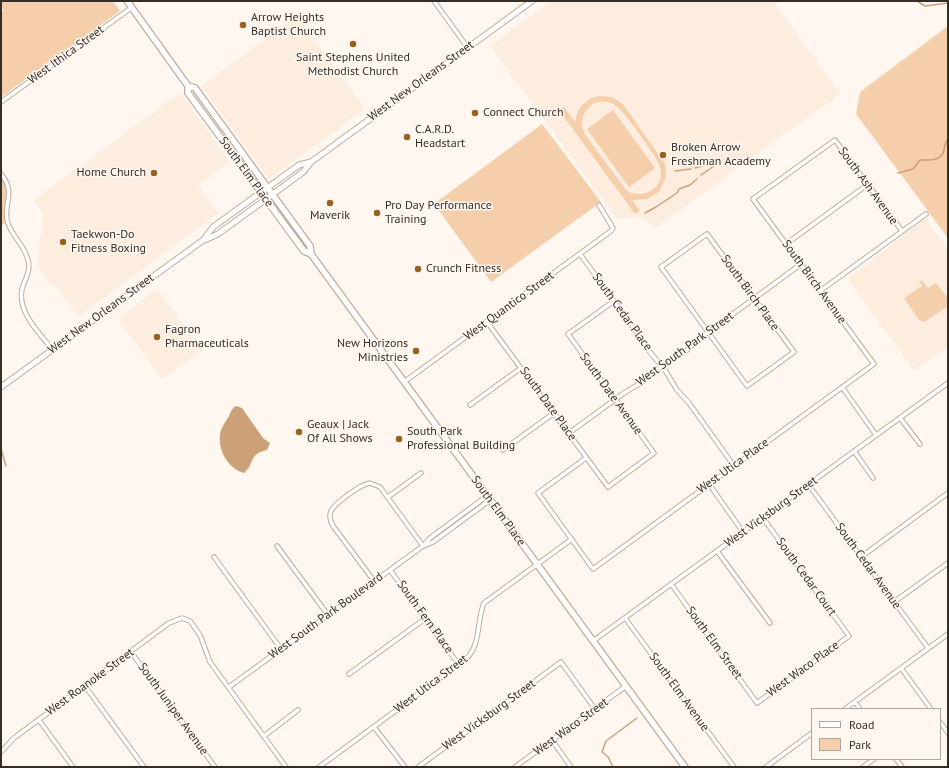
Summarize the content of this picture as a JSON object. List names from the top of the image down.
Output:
{
  "streets": {
    "main road": ["West New Orleans Street", "South Elm Place"],
    "street": [
      "West Ithica Street",
      "South Ash Avenue",
      "South Birch Avenue",
      "South Birch Place",
      "West Quantico Street",
      "South Cedar Place",
      "West South Park Street",
      "South Date Avenue",
      "South Date Place",
      "West Utica Place",
      "West Vicksburg Street",
      "South Cedar Avenue",
      "South Cedar Court",
      "West South Park Boulevard",
      "South Fern Place",
      "South Elm Street",
      "West Waco Place",
      "West Roanoke Street",
      "West Utica Street",
      "South Elm Avenue",
      "South Juniper Avenue",
      "West Waco Street"
    ]
  },
  "crossings": [
    ["West Ithica Street", "South Elm Place"],
    ["West New Orleans Street", "South Elm Place"],
    ["South Elm Place", "West Quantico Street"],
    ["South Elm Place", "West Vicksburg Street"],
    ["South Elm Place", "West South Park Boulevard"],
    ["South Elm Place", "West Utica Street"],
    ["South Elm Place", "West Waco Street"],
    ["South Ash Avenue", "South Birch Avenue"],
    ["South Birch Avenue", "West South Park Street"],
    ["South Birch Avenue", "West Utica Place"],
    ["South Birch Place", "West South Park Street"],
    ["West Quantico Street", "South Cedar Place"],
    ["West Quantico Street", "South Date Place"],
    ["South Cedar Place", "West South Park Street"],
    ["South Cedar Place", "South Date Avenue"],
    ["South Cedar Place", "West Utica Place"],
    ["West South Park Street", "South Date Avenue"],
    ["West South Park Street", "South Date Place"],
    ["South Date Avenue", "South Date Place"],
    ["West Utica Place", "West Utica Street"],
    ["West Vicksburg Street", "South Cedar Avenue"],
    ["West Vicksburg Street", "South Cedar Court"],
    ["West Vicksburg Street", "South Elm Street"],
    ["West Vicksburg Street", "South Elm Avenue"],
    ["West Vicksburg Street", "West Waco Street"],
    ["South Cedar Court", "West Waco Place"],
    ["West South Park Boulevard", "South Fern Place"],
    ["West South Park Boulevard", "West Roanoke Street"],
    ["South Fern Place", "West Utica Street"],
    ["South Elm Street", "West Waco Place"],
    ["West Roanoke Street", "South Juniper Avenue"]
  ],
  "places": [
    "Arrow Heights Baptist Church",
    "Saint Stephens United Methodist Church",
    "Connect Church",
    "C.A.R.D. Headstart",
    "Broken Arrow Freshman Academy",
    "Home Church",
    "Maverik",
    "Pro Day Performance Training",
    "Taekwon-Do Fitness Boxing",
    "Crunch Fitness",
    "Fagron Pharmaceuticals",
    "New Horizons Ministries",
    "Geaux | Jack Of All Shows",
    "South Park Professional Building"
  ],
  "legend": ["Road", "Park"]
}
